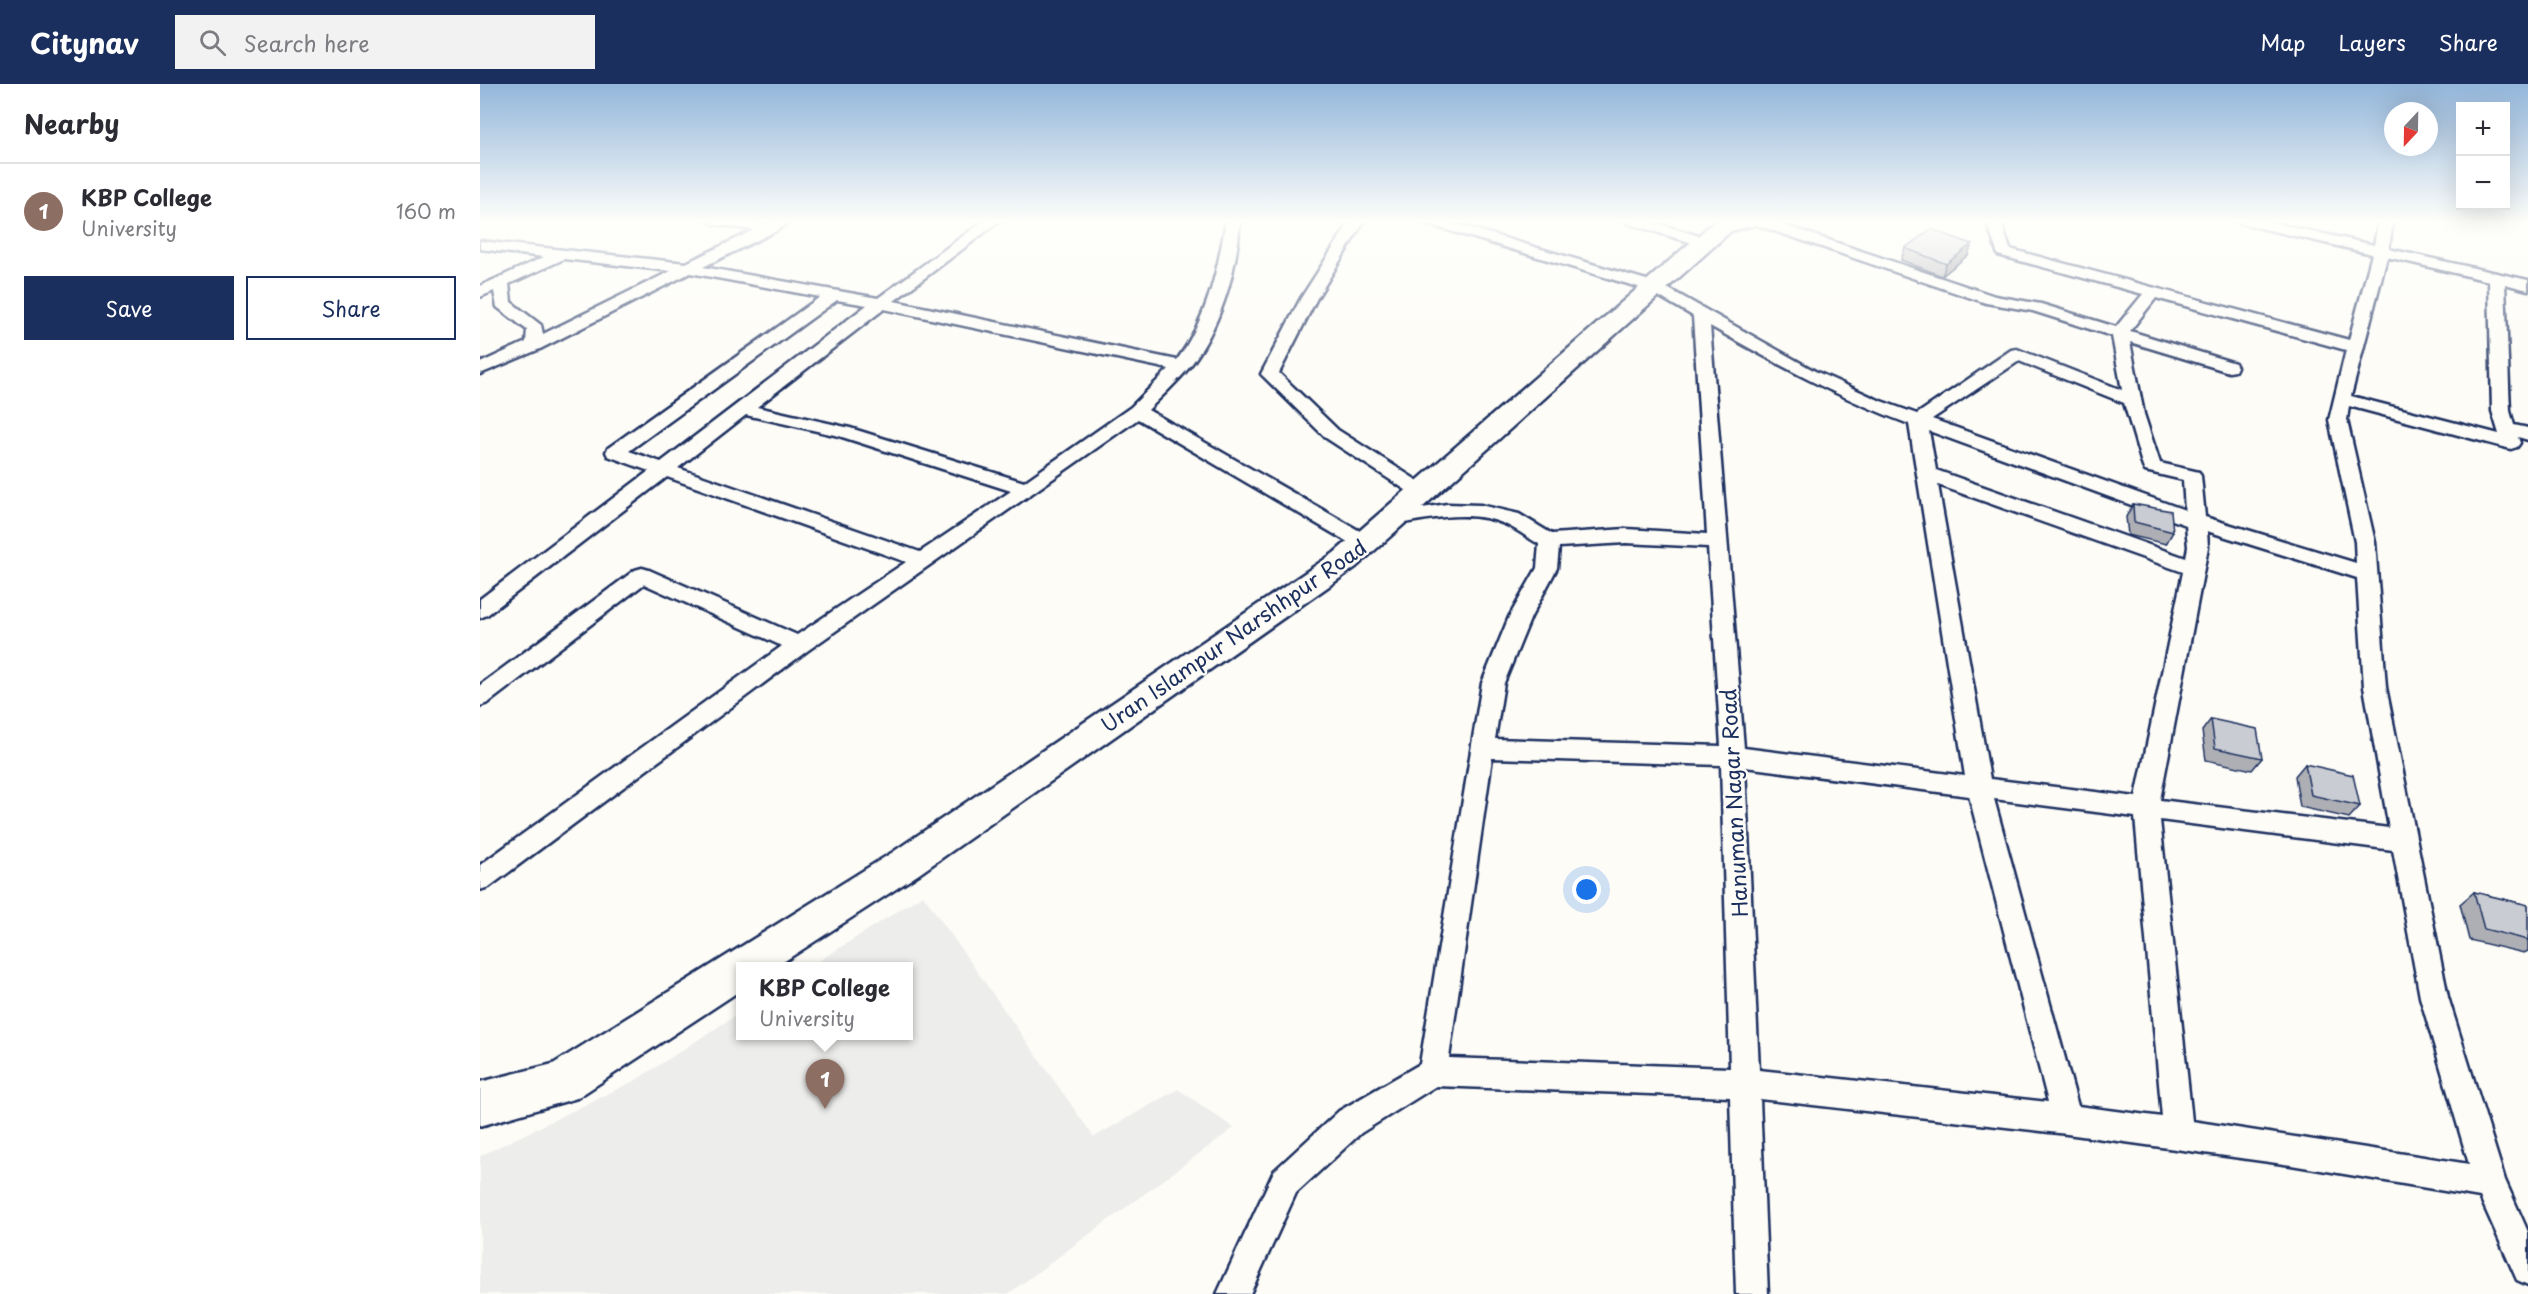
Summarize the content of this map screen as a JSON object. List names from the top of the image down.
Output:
{
  "streets": {
    "main road": ["Uran Islampur Narshhpur Road"],
    "street": ["Hanuman Nagar Road"]
  },
  "north": "bottom",
  "page": {
    "header": "Citynav",
    "search": "Search here",
    "nav": ["Map", "Layers", "Share"],
    "heading": "Nearby",
    "map_buttons": ["+", "−"],
    "list": [
      {
        "mark": "1",
        "name": "KBP College",
        "note": "University",
        "value": "160 m"
      }
    ],
    "buttons": ["Save", "Share"],
    "popup": ["KBP College", "University"],
    "pins": "1"
  }
}
